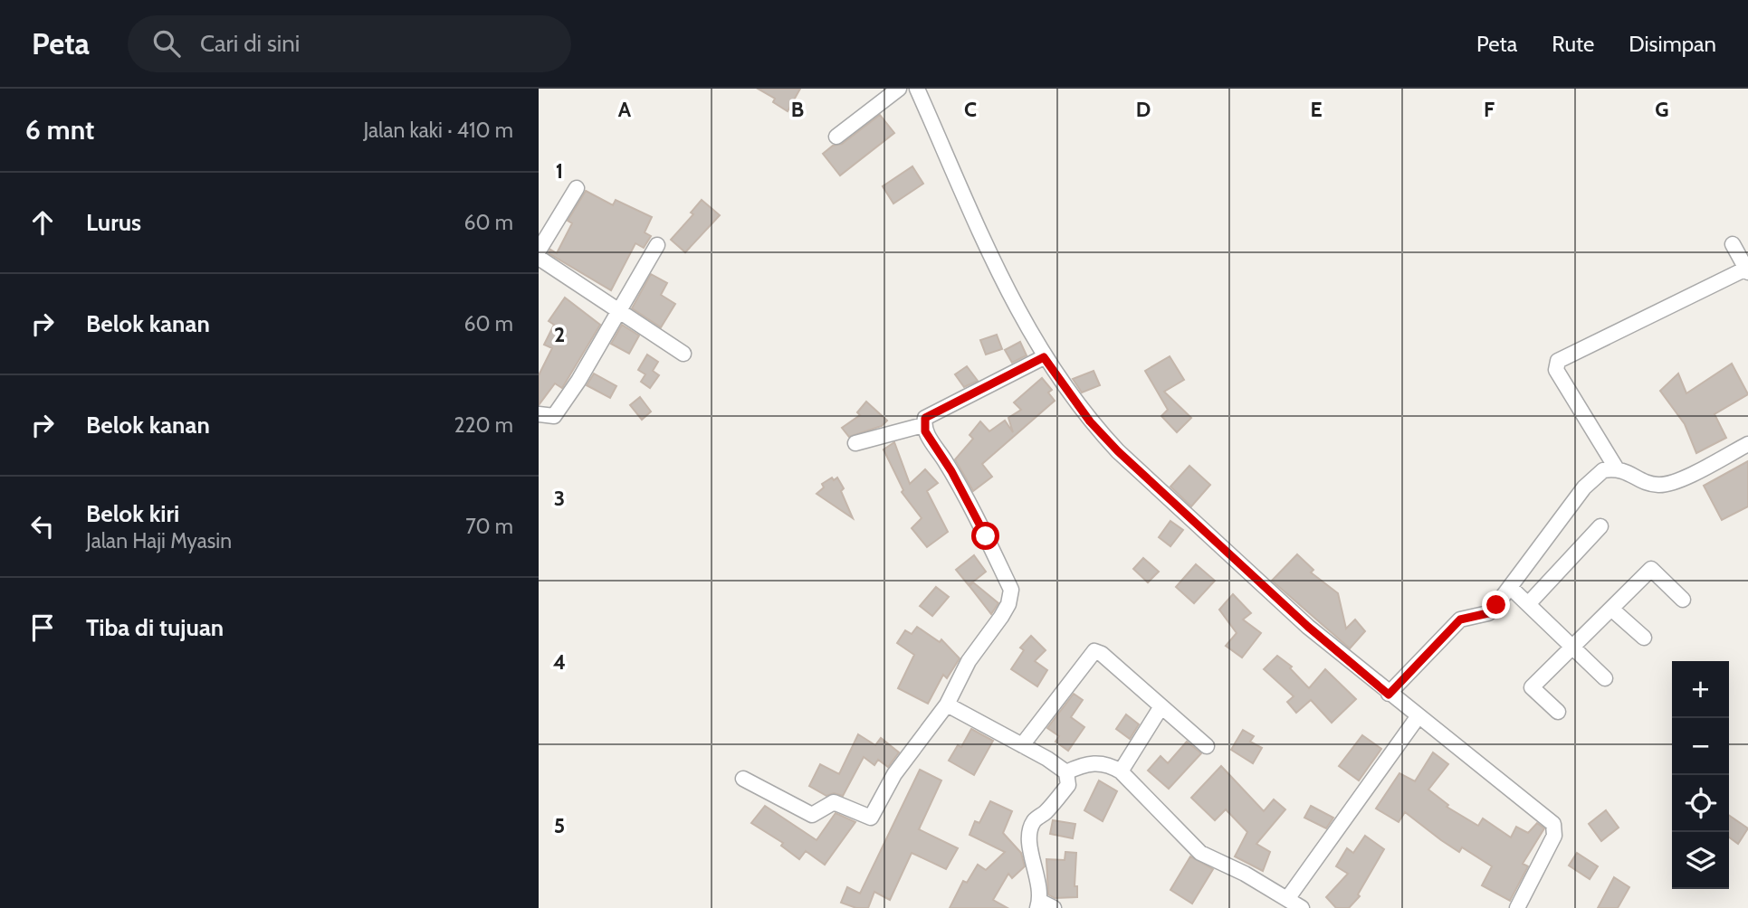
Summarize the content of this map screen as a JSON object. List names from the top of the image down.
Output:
{
  "page": {
    "header": "Peta",
    "search": "Cari di sini",
    "nav": ["Peta", "Rute", "Disimpan"],
    "heading": ["6 mnt", "Jalan kaki · 410 m"],
    "list": [
      ["Lurus", "60 m"],
      ["Belok kanan", "60 m"],
      ["Belok kanan", "220 m"],
      ["Belok kiri", "Jalan Haji Myasin", "70 m"],
      "Tiba di tujuan"
    ],
    "map_buttons": ["+", "−"]
  },
  "grid": {
    "columns": [
      "A",
      "B",
      "C",
      "D",
      "E",
      "F",
      "G"
    ],
    "rows": [
      "1",
      "2",
      "3",
      "4",
      "5"
    ]
  }
}
